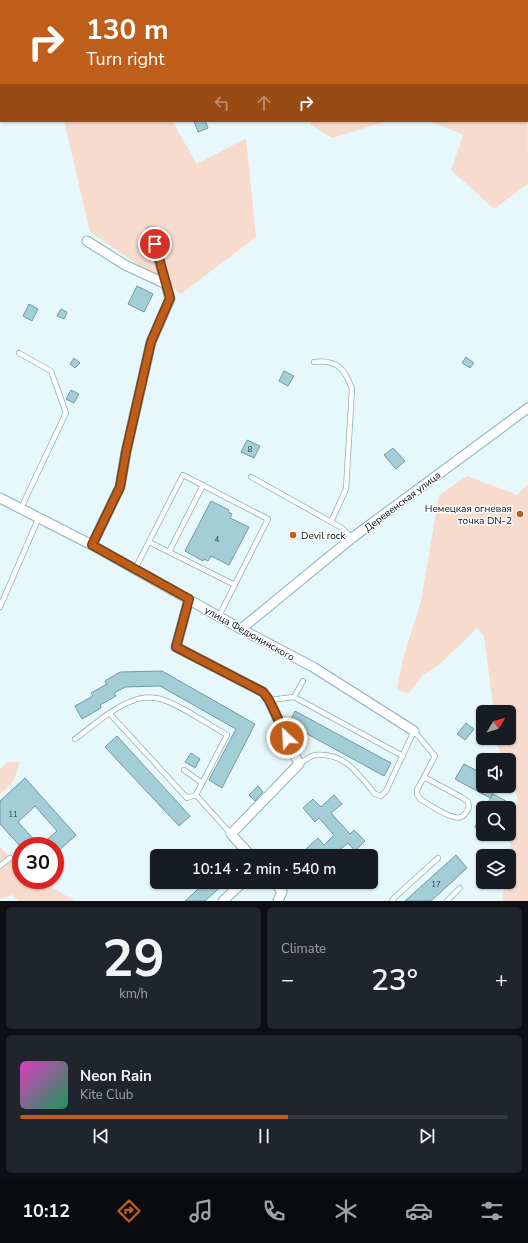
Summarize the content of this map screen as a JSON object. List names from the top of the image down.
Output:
{
  "streets": {
    "street": ["Деревенская улица", "улица Федюнинского"]
  },
  "crossings": [
    ["Деревенская улица", "улица Федюнинского"]
  ],
  "places": ["Немецкая огневая точка DN-2", "Devil rock"],
  "house_numbers": [
    "8",
    "4",
    "11",
    "17"
  ],
  "north": "top right",
  "page": {
    "turn": ["130 m", "Turn right"],
    "limit": "30",
    "trip": "10:14 · 2 min · 540 m",
    "tile": [
      ["29", "km/h"],
      "Climate"
    ],
    "heat": ["−", "23°", "+"],
    "song": ["Neon Rain", "Kite Club"],
    "tabs": "10:12"
  }
}
